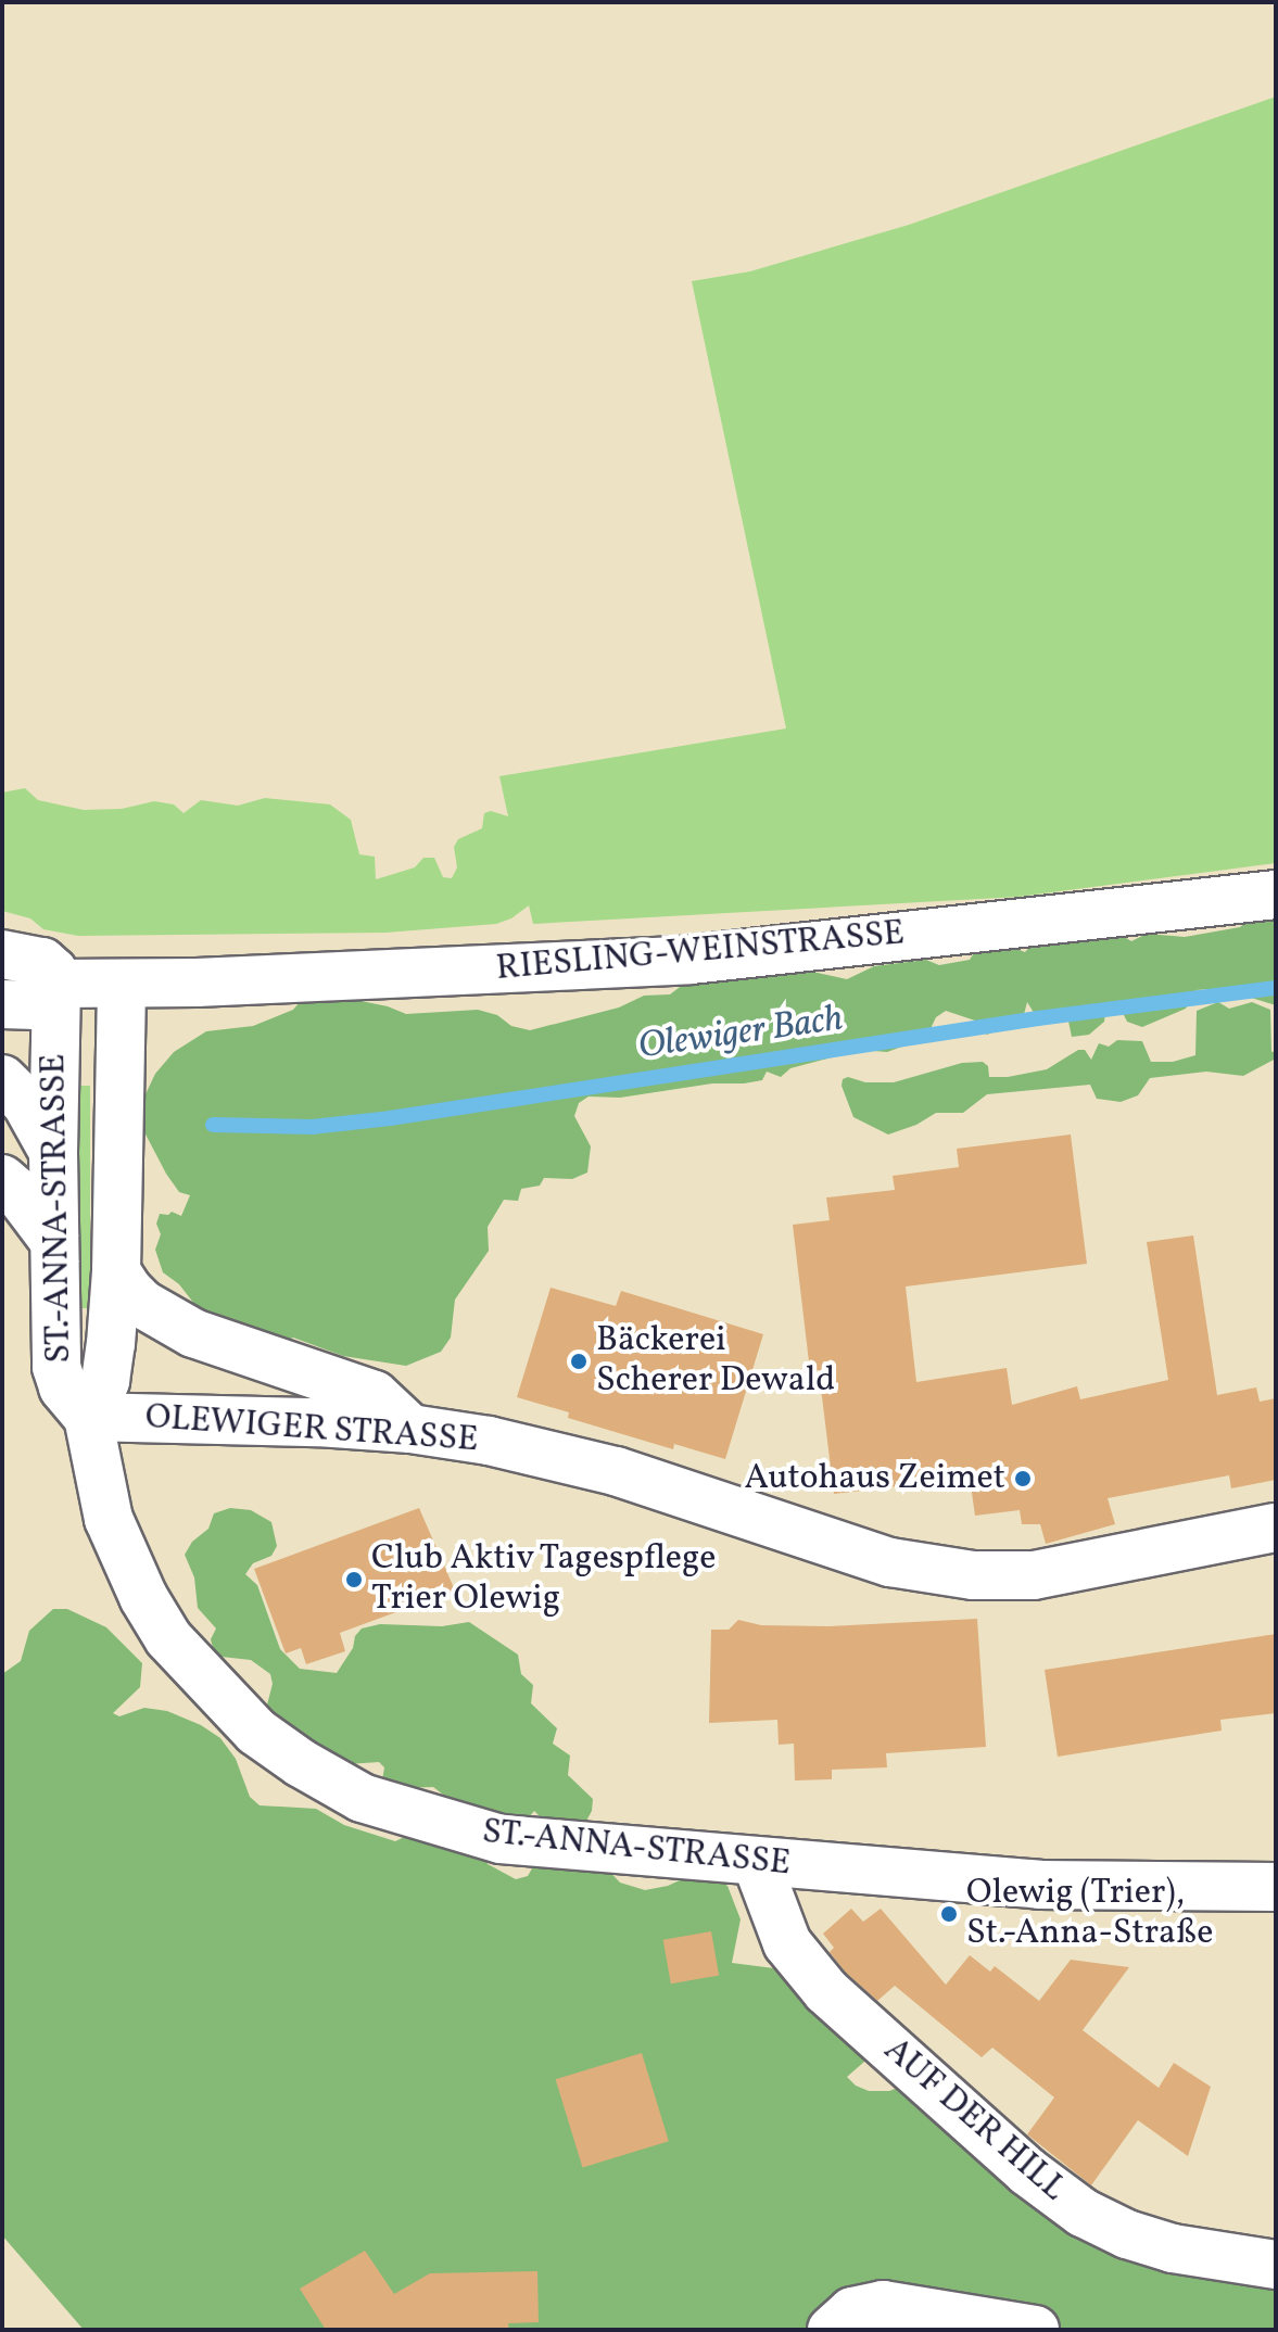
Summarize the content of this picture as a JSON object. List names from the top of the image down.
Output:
{
  "streets": {
    "street": [
      "RIESLING-WEINSTRASSE",
      "ST.-ANNA-STRASSE",
      "OLEWIGER STRASSE",
      "AUF DER HILL"
    ]
  },
  "crossings": [
    ["RIESLING-WEINSTRASSE", "OLEWIGER STRASSE"],
    ["ST.-ANNA-STRASSE", "OLEWIGER STRASSE"],
    ["ST.-ANNA-STRASSE", "AUF DER HILL"]
  ],
  "water": ["Olewiger Bach"],
  "places": [
    "Bäckerei Scherer Dewald",
    "Autohaus Zeimet",
    "Club Aktiv Tagespflege Trier Olewig",
    "Olewig (Trier), St.-Anna-Straße"
  ]
}
